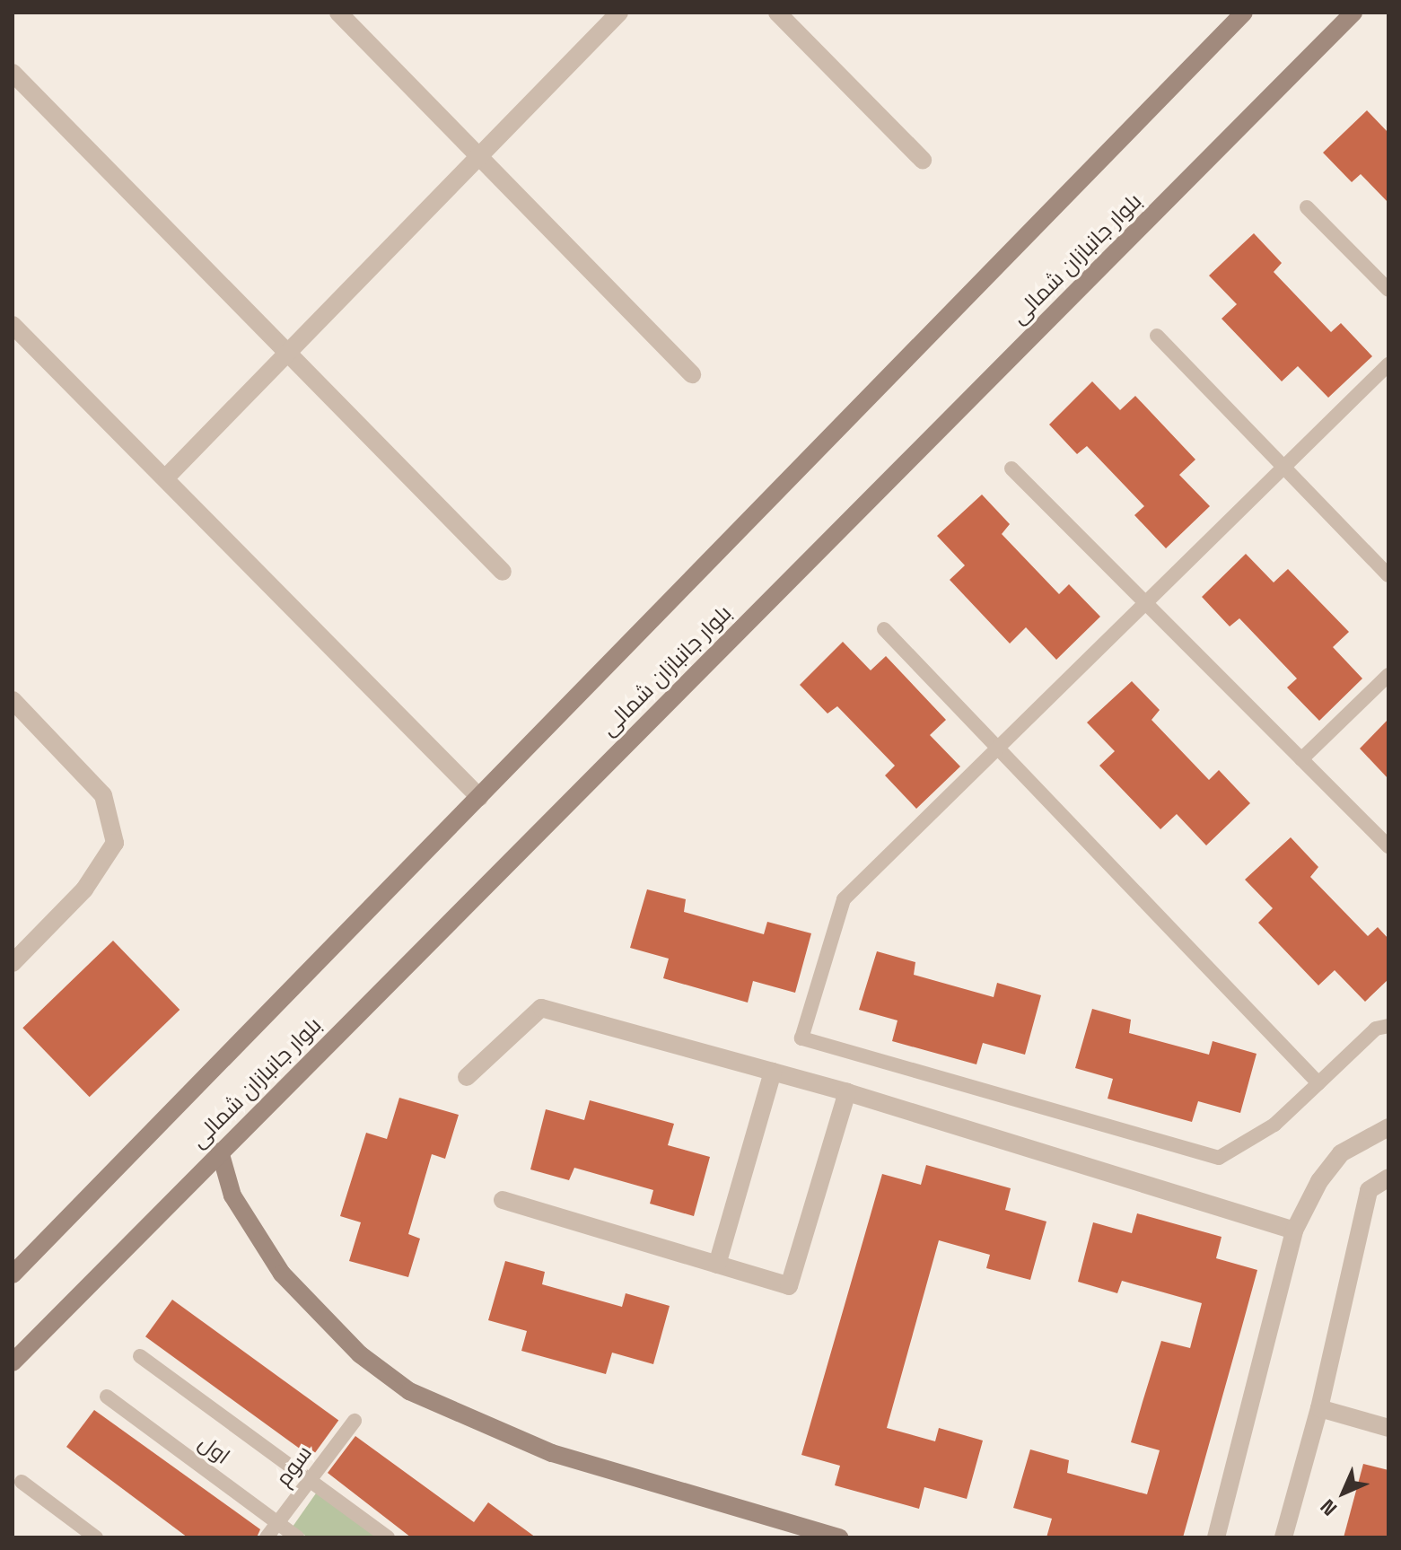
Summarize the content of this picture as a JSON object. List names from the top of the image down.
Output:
{
  "streets": {
    "main road": ["بلوار جانبازان شمالی"],
    "lane": ["اول", "سوم"]
  },
  "crossings": [
    ["اول", "سوم"]
  ],
  "north": "bottom left"
}
